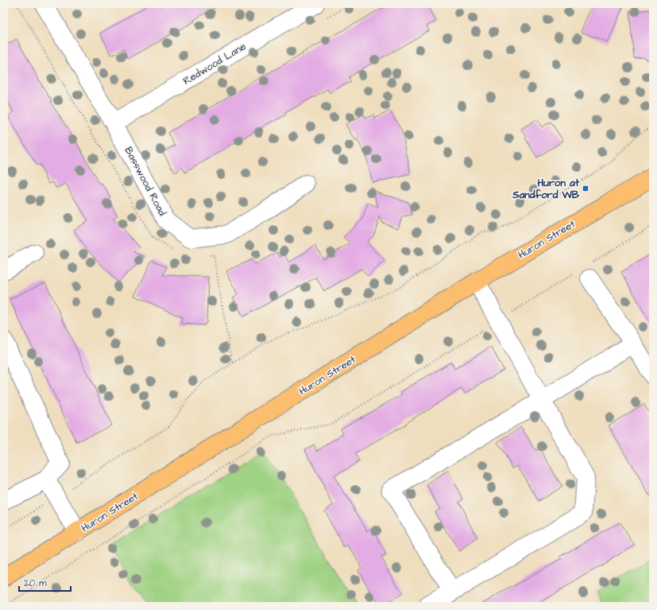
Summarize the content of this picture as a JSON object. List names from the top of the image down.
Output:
{
  "streets": {
    "main road": ["Huron Street"],
    "street": ["Redwood Lane", "Basswood Road"]
  },
  "crossings": [
    ["Redwood Lane", "Basswood Road"]
  ],
  "places": {
    "transit": ["Huron at Sandford WB"]
  },
  "scale_bar": "20 m"
}
